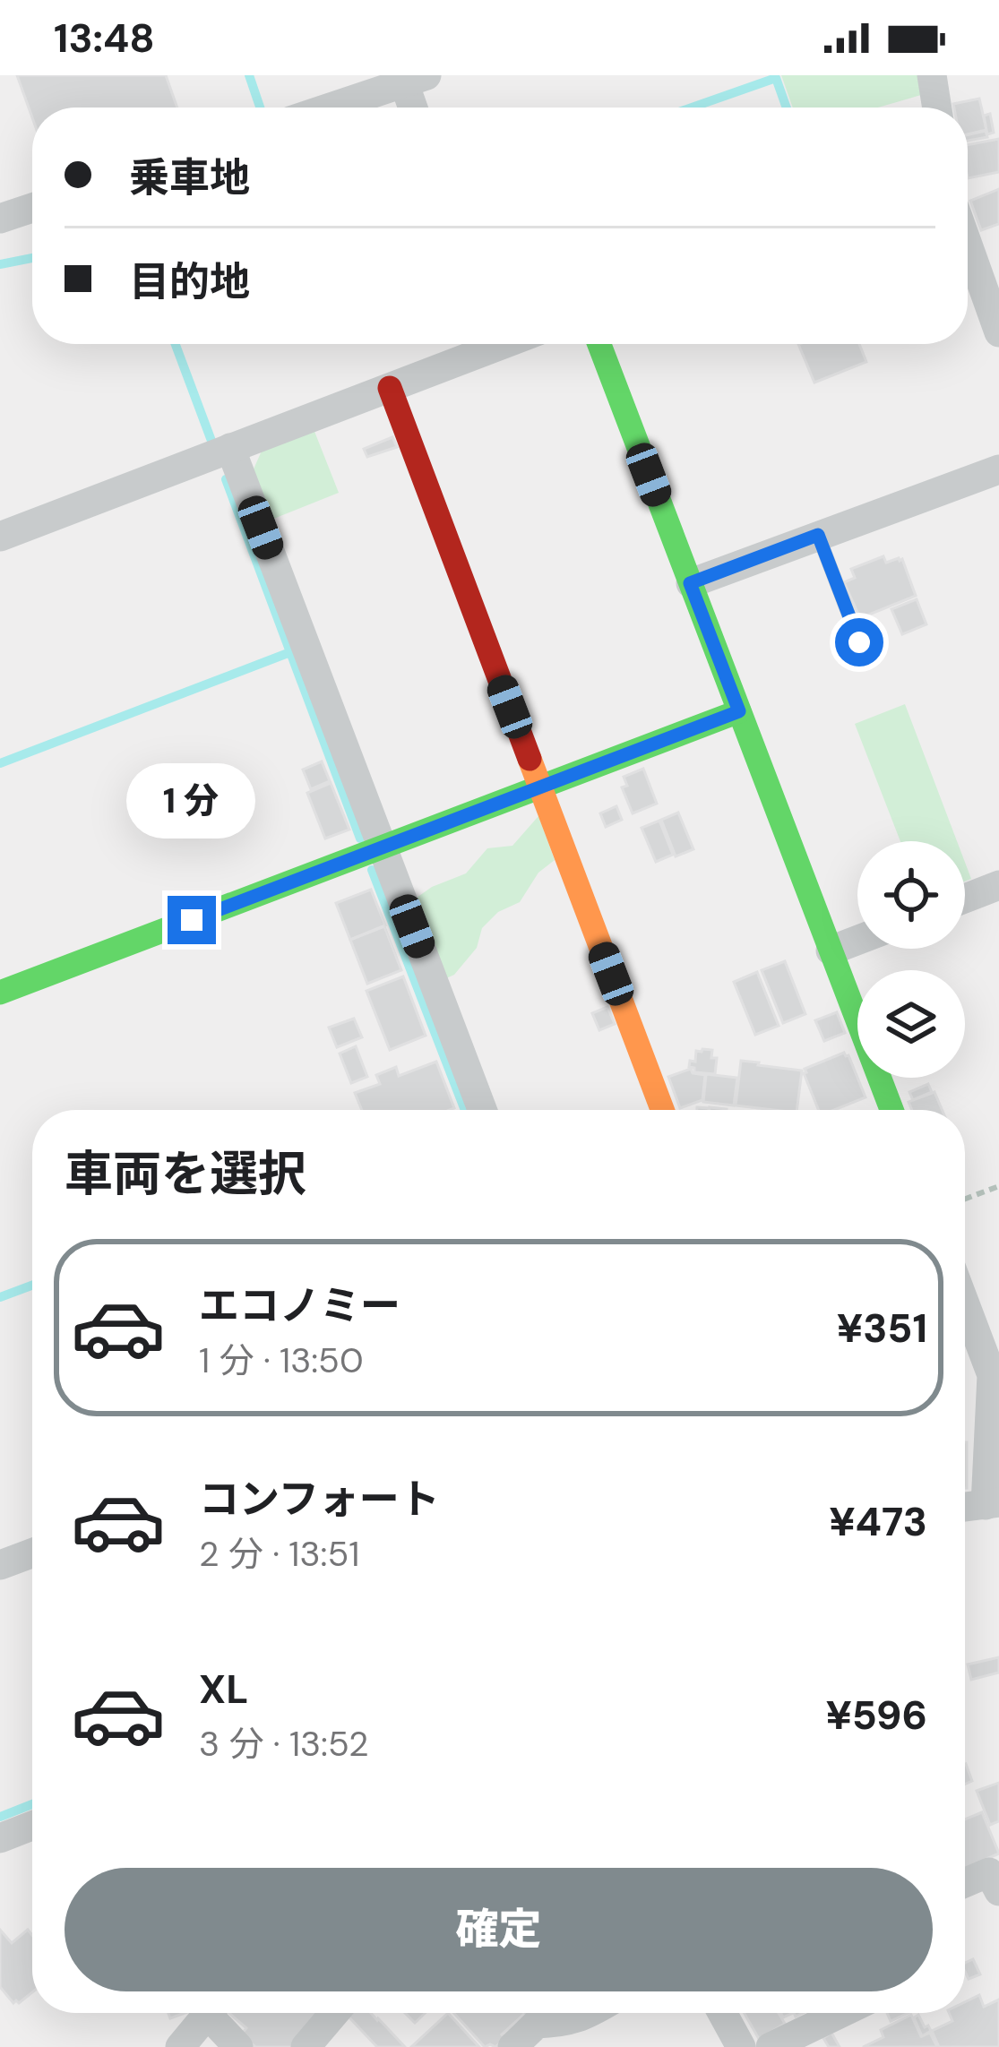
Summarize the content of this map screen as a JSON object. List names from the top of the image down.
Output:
{
  "page": {
    "status": "13:48",
    "banner": ["乗車地", "目的地"],
    "bubble": "1 分",
    "heading": "車両を選択",
    "list": [
      {
        "name": "エコノミー",
        "note": "1 分 · 13:50",
        "value": "¥351"
      },
      {
        "name": "コンフォート",
        "note": "2 分 · 13:51",
        "value": "¥473"
      },
      {
        "name": "XL",
        "note": "3 分 · 13:52",
        "value": "¥596"
      }
    ],
    "buttons": "確定"
  }
}
